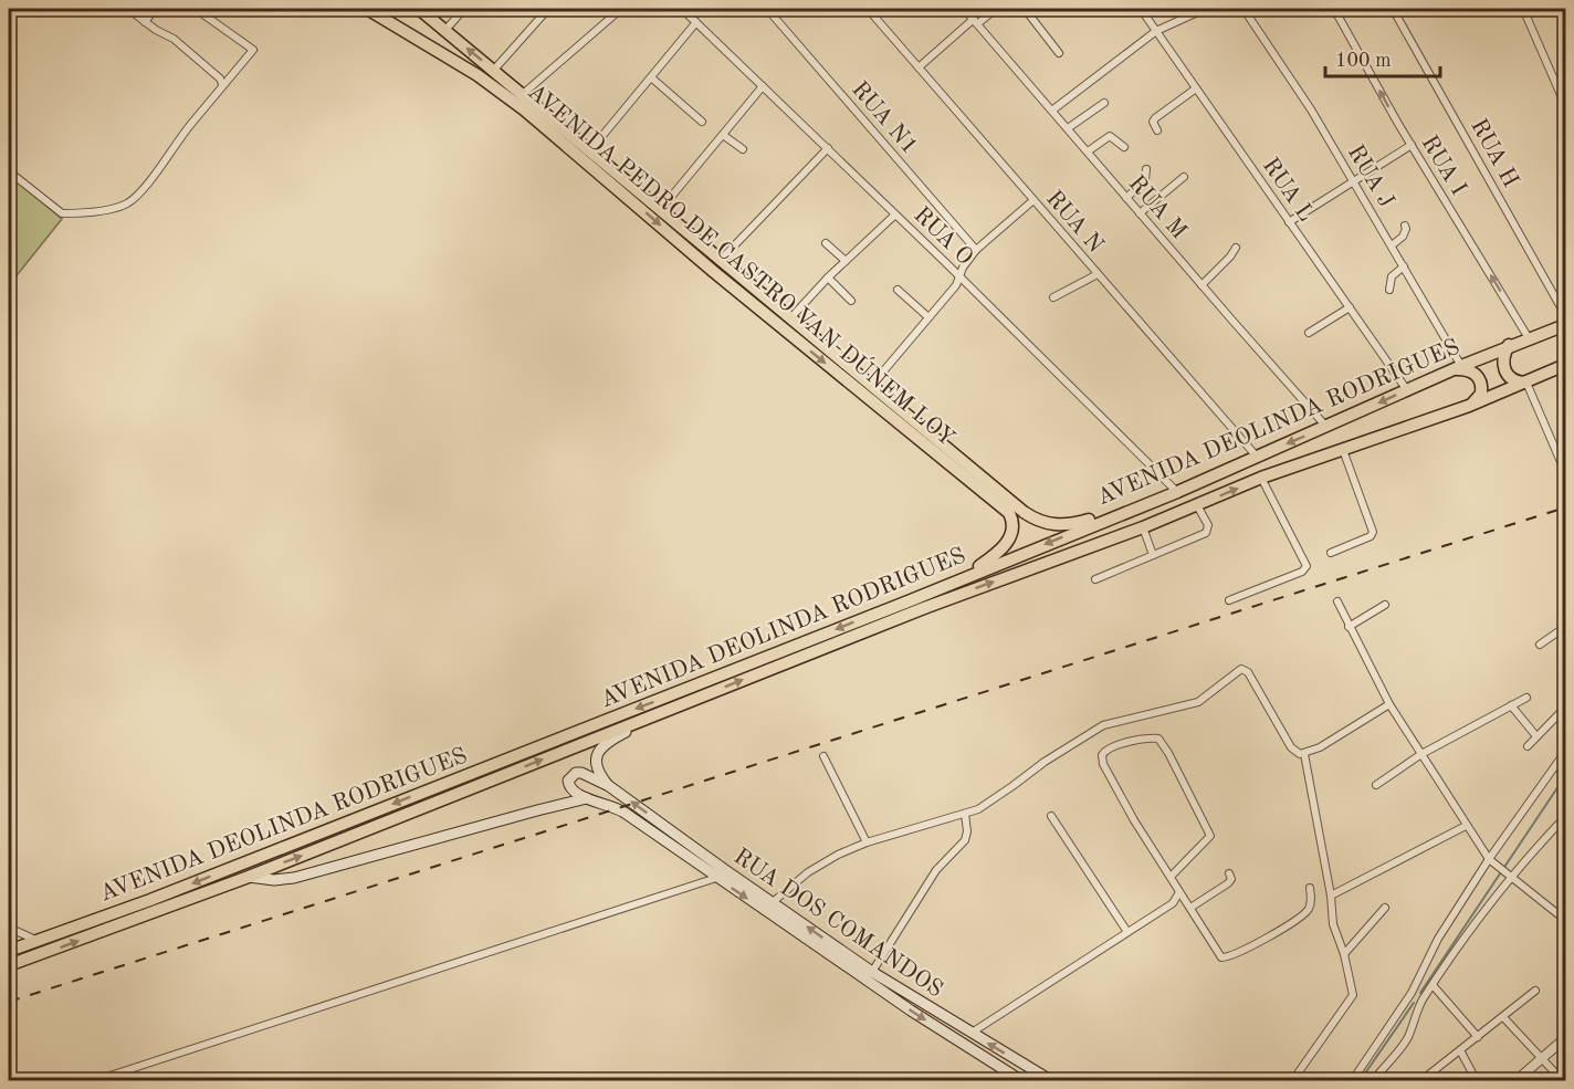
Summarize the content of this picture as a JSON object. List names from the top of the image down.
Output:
{
  "streets": {
    "highway": ["AVENIDA PEDRO DE CASTRO VAN-DÚNEM LOY", "AVENIDA DEOLINDA RODRIGUES"],
    "main road": ["RUA DOS COMANDOS"],
    "street": [
      "RUA N1",
      "RUA H",
      "RUA I",
      "RUA J",
      "RUA L",
      "RUA M",
      "RUA N",
      "RUA O"
    ]
  },
  "crossings": [
    ["RUA I", "AVENIDA DEOLINDA RODRIGUES"],
    ["RUA J", "AVENIDA DEOLINDA RODRIGUES"],
    ["RUA L", "AVENIDA DEOLINDA RODRIGUES"],
    ["RUA M", "AVENIDA DEOLINDA RODRIGUES"],
    ["RUA N", "AVENIDA DEOLINDA RODRIGUES"],
    ["RUA O", "AVENIDA DEOLINDA RODRIGUES"],
    ["AVENIDA PEDRO DE CASTRO VAN-DÚNEM LOY", "AVENIDA DEOLINDA RODRIGUES"]
  ],
  "one_way": ["RUA I"],
  "scale_bar": "100 m"
}
